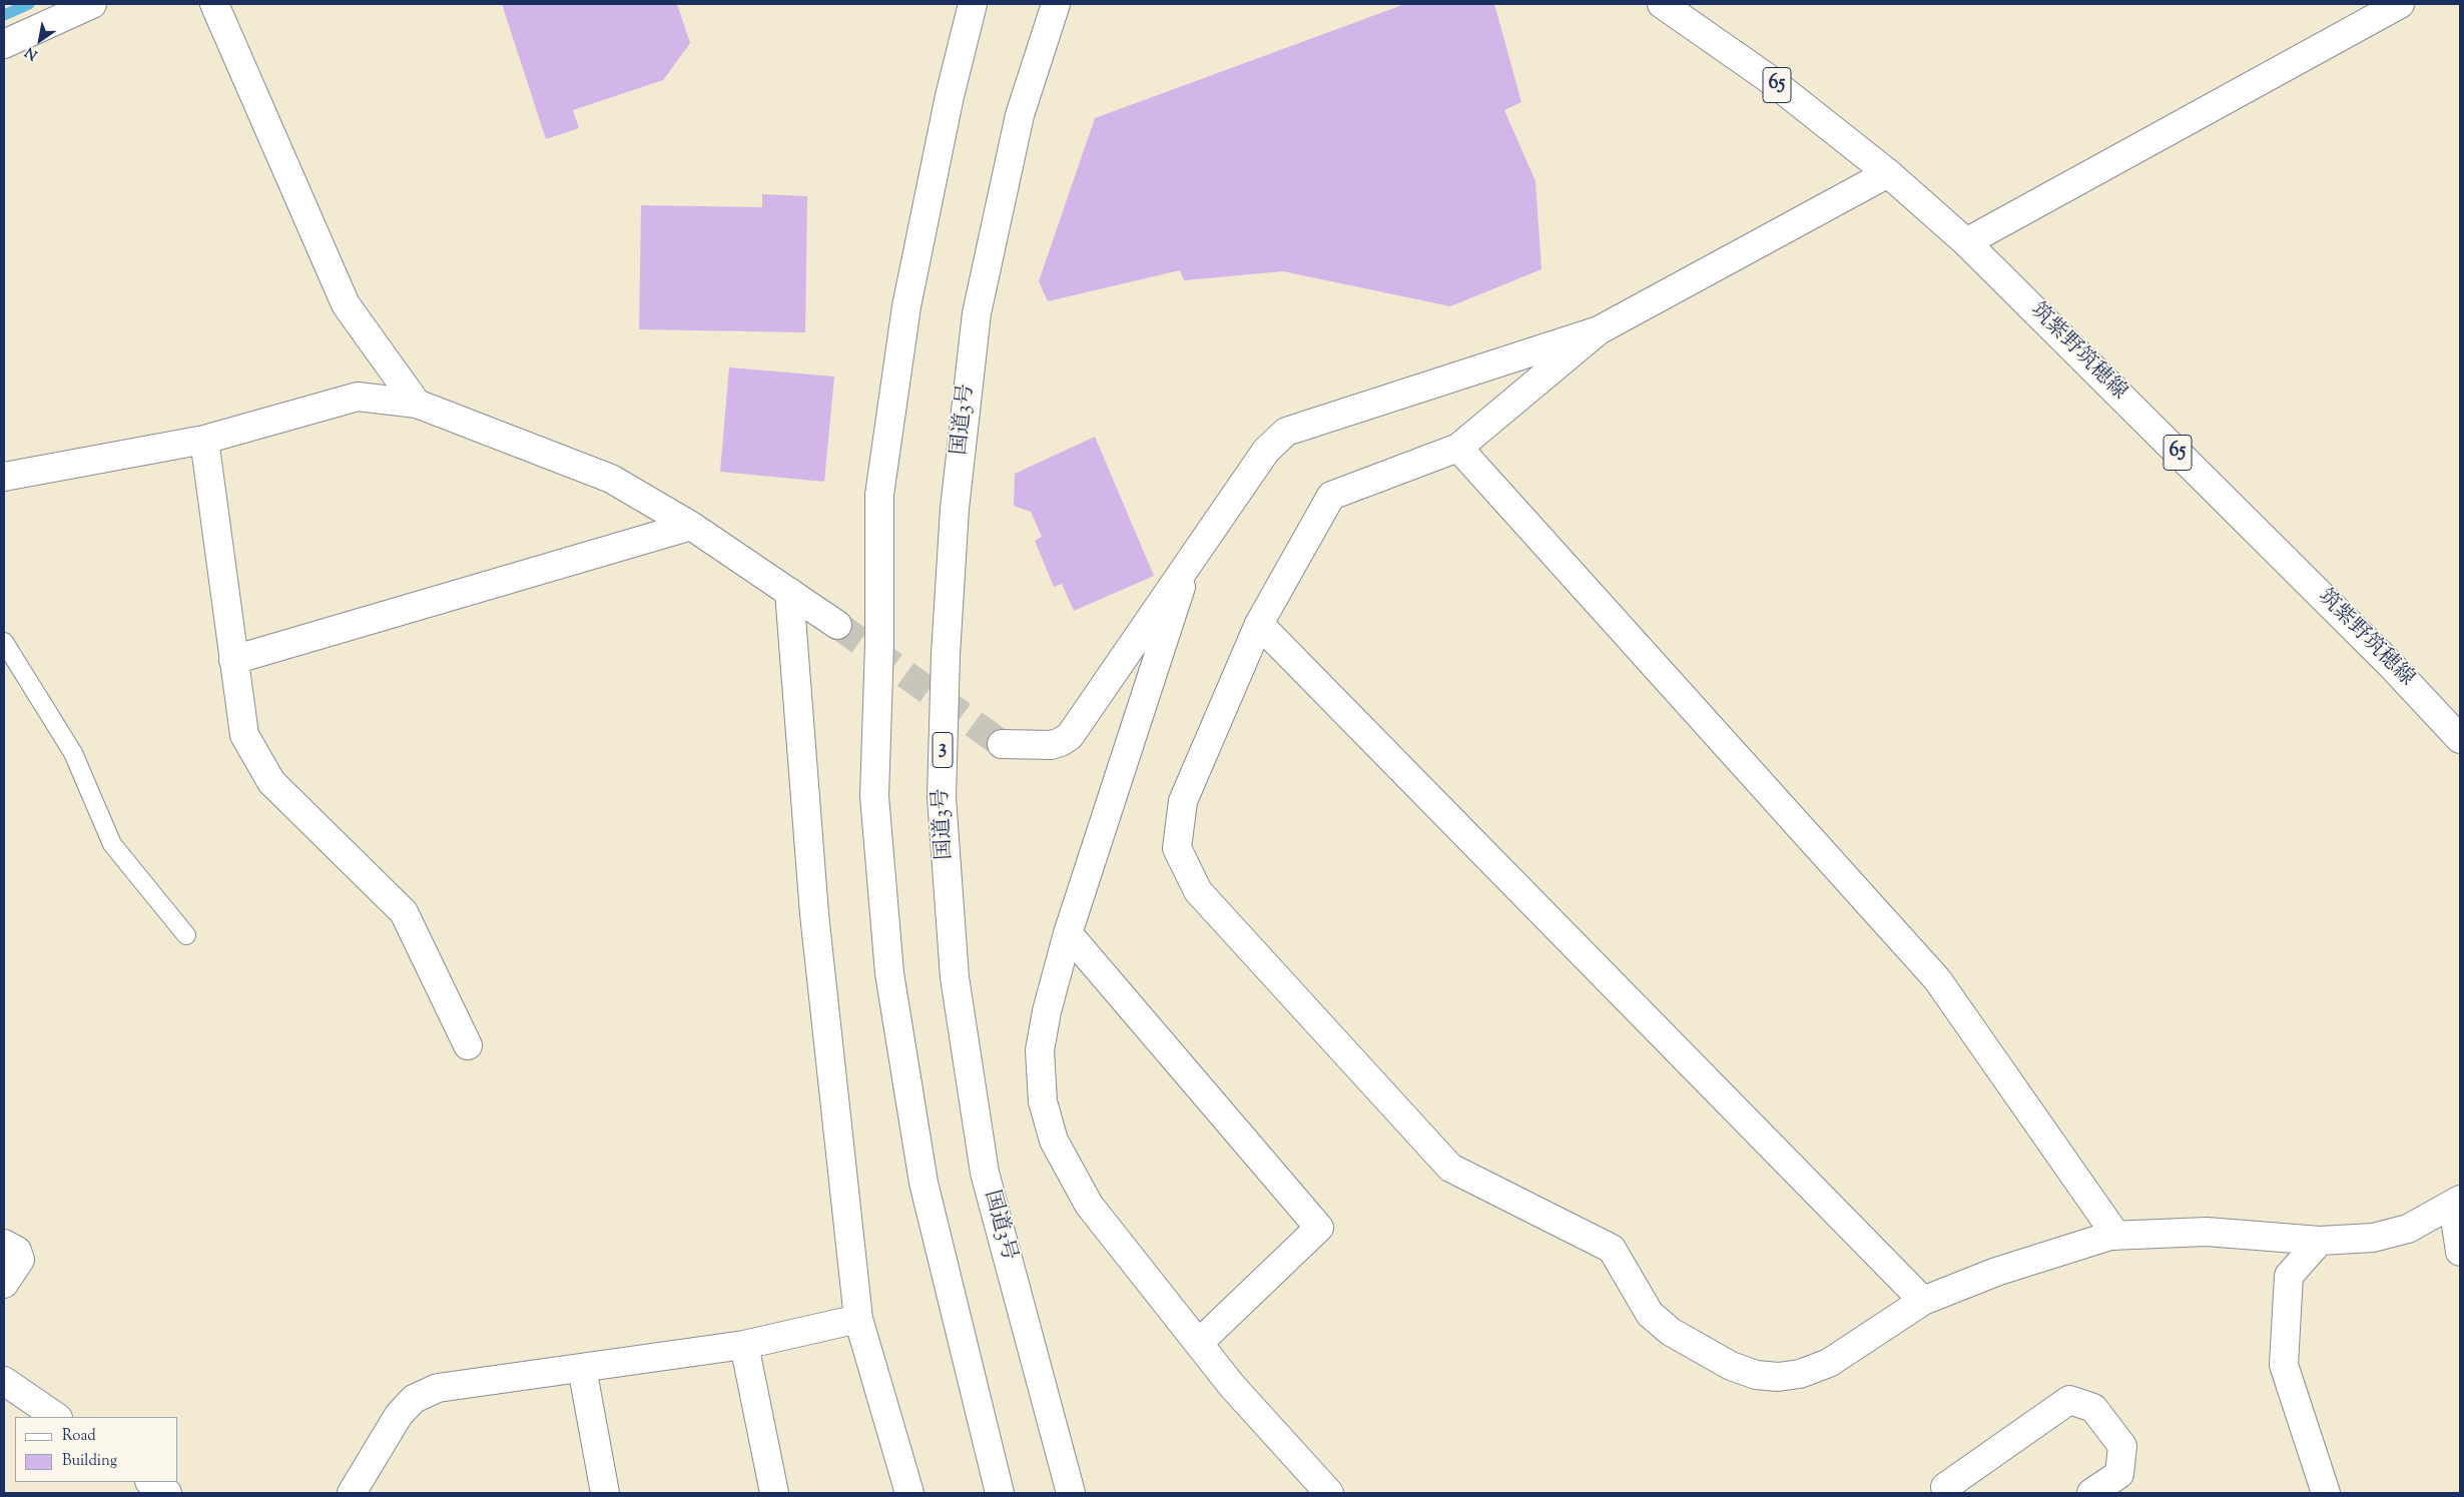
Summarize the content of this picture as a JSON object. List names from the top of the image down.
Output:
{
  "streets": {
    "main road": [
      "65",
      "筑紫野筑穂線",
      "国道3号",
      "3"
    ]
  },
  "legend": ["Road", "Building"],
  "north": "bottom left"
}
